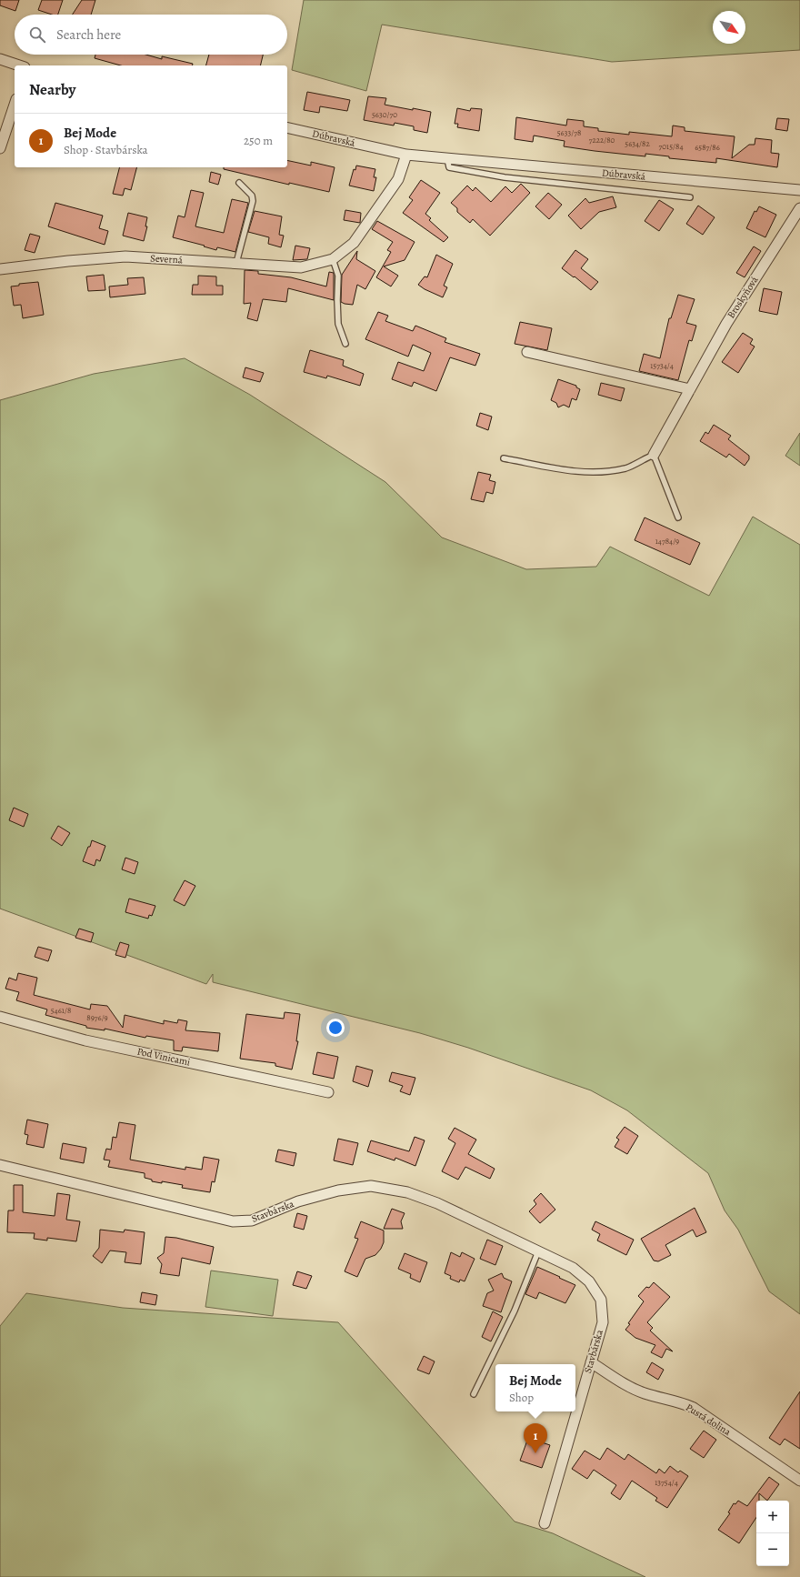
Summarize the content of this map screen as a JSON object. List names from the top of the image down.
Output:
{
  "streets": {
    "street": [
      "Dúbravská",
      "Severná",
      "Broskyňová",
      "Pod Vinicami",
      "Stavbárska",
      "Pustá dolina"
    ]
  },
  "crossings": [
    ["Dúbravská", "Severná"],
    ["Stavbárska", "Pustá dolina"]
  ],
  "house_numbers": [
    "5630/70",
    "5633/78",
    "7222/80",
    "5634/82",
    "7015/84",
    "6587/86",
    "15734/4",
    "14784/9",
    "5461/8",
    "8976/9",
    "13754/4"
  ],
  "north": "bottom right",
  "page": {
    "search": "Search here",
    "heading": "Nearby",
    "list": [
      {
        "mark": "1",
        "name": "Bej Mode",
        "note": "Shop · Stavbárska",
        "value": "250 m"
      }
    ],
    "popup": ["Bej Mode", "Shop"],
    "pins": "1",
    "map_buttons": ["+", "−"]
  }
}
